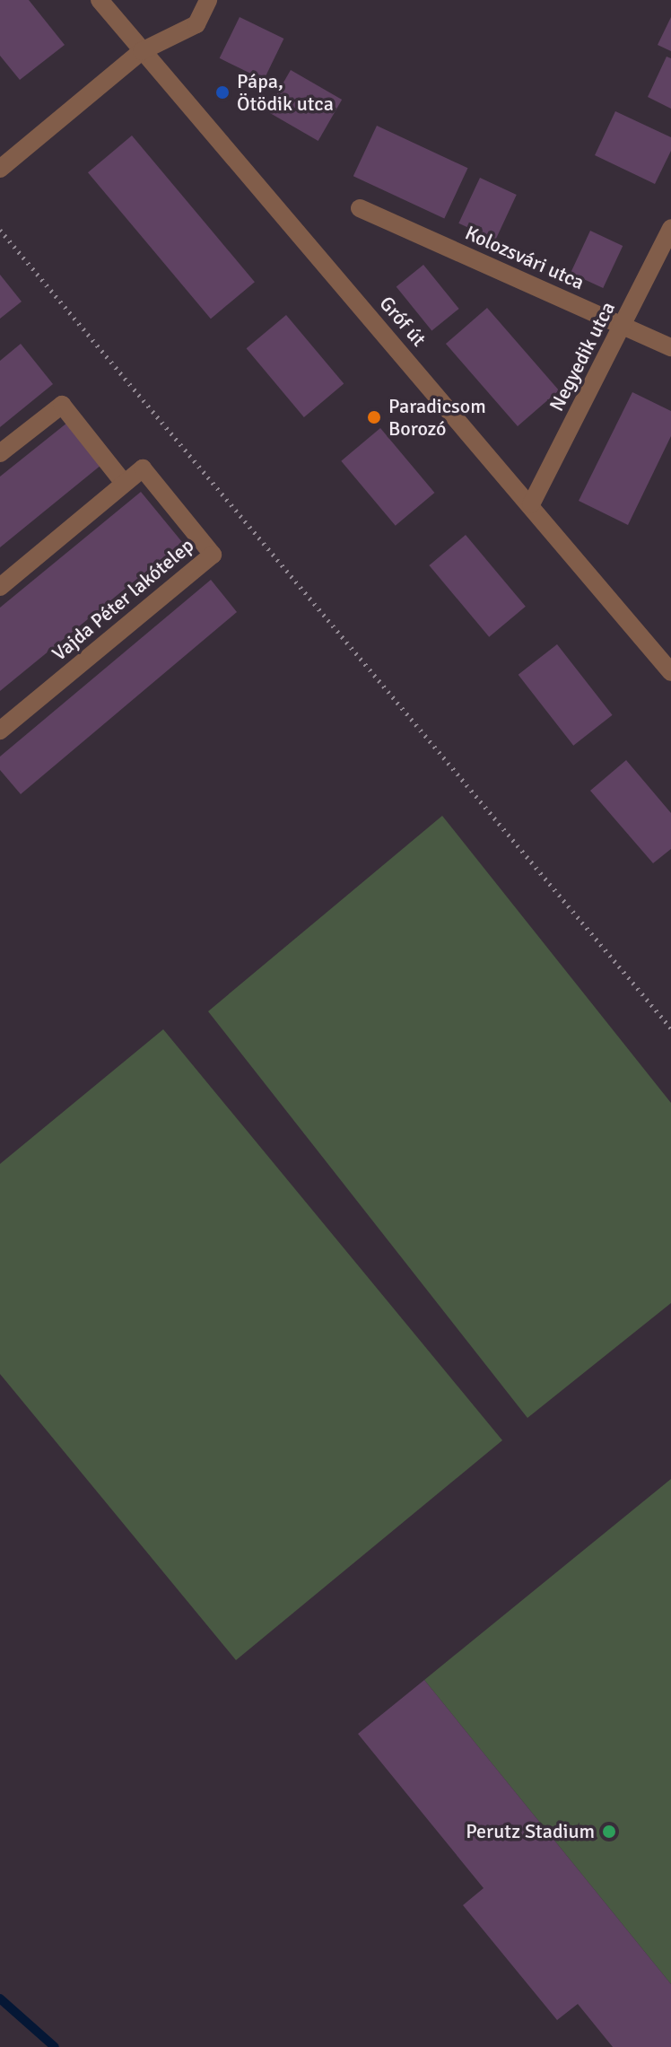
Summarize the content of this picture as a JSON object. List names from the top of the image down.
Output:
{
  "streets": {
    "street": [
      "Kolozsvári utca",
      "Gróf út",
      "Negyedik utca",
      "Vajda Péter lakótelep"
    ]
  },
  "crossings": [
    ["Kolozsvári utca", "Negyedik utca"],
    ["Gróf út", "Negyedik utca"]
  ],
  "places": ["Pápa, Ötödik utca", "Paradicsom Borozó", "Perutz Stadium"]
}
